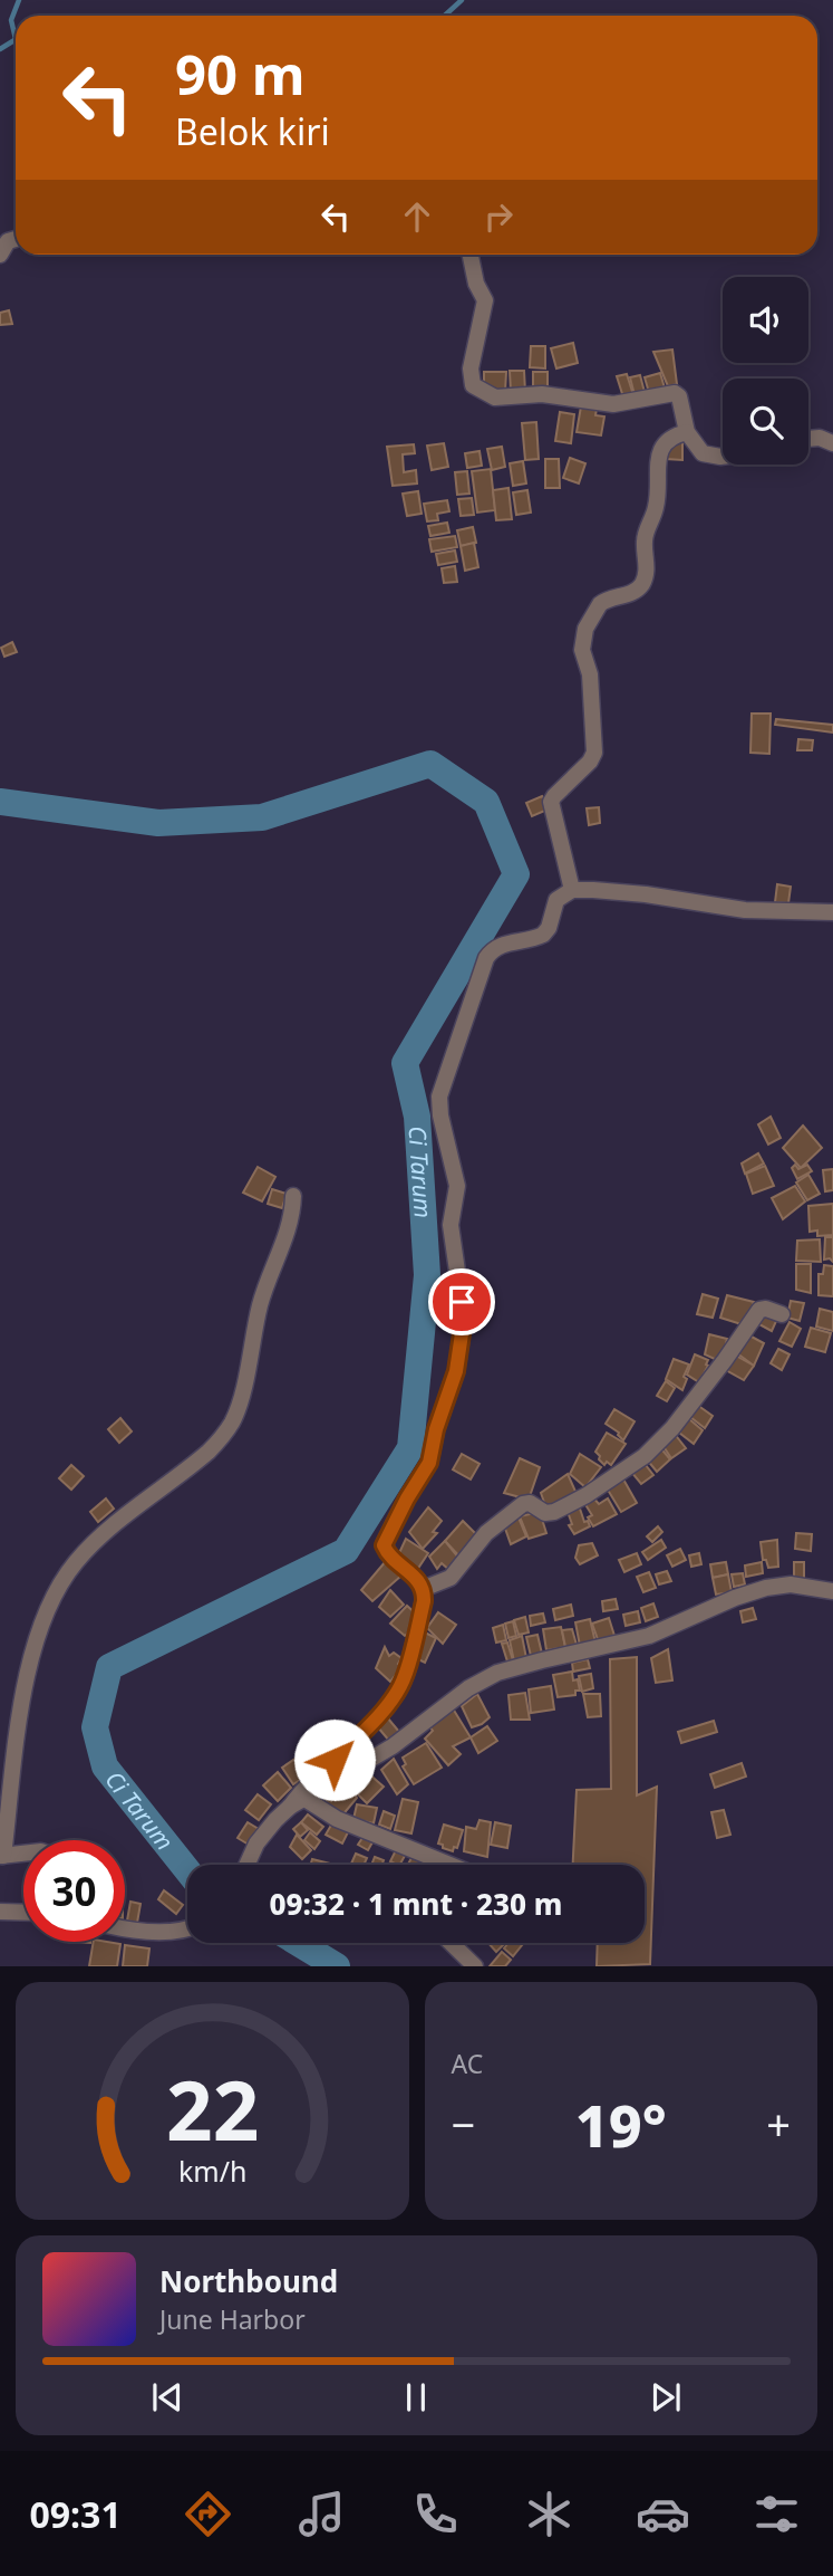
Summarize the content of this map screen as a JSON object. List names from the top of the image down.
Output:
{
  "water": ["Ci Tarum"],
  "page": {
    "turn": ["90 m", "Belok kiri"],
    "limit": "30",
    "trip": "09:32 · 1 mnt · 230 m",
    "tile": "AC",
    "heat": ["−", "19°", "+"],
    "song": ["Northbound", "June Harbor"],
    "tabs": "09:31",
    "gauge": ["22", "km/h"]
  }
}
